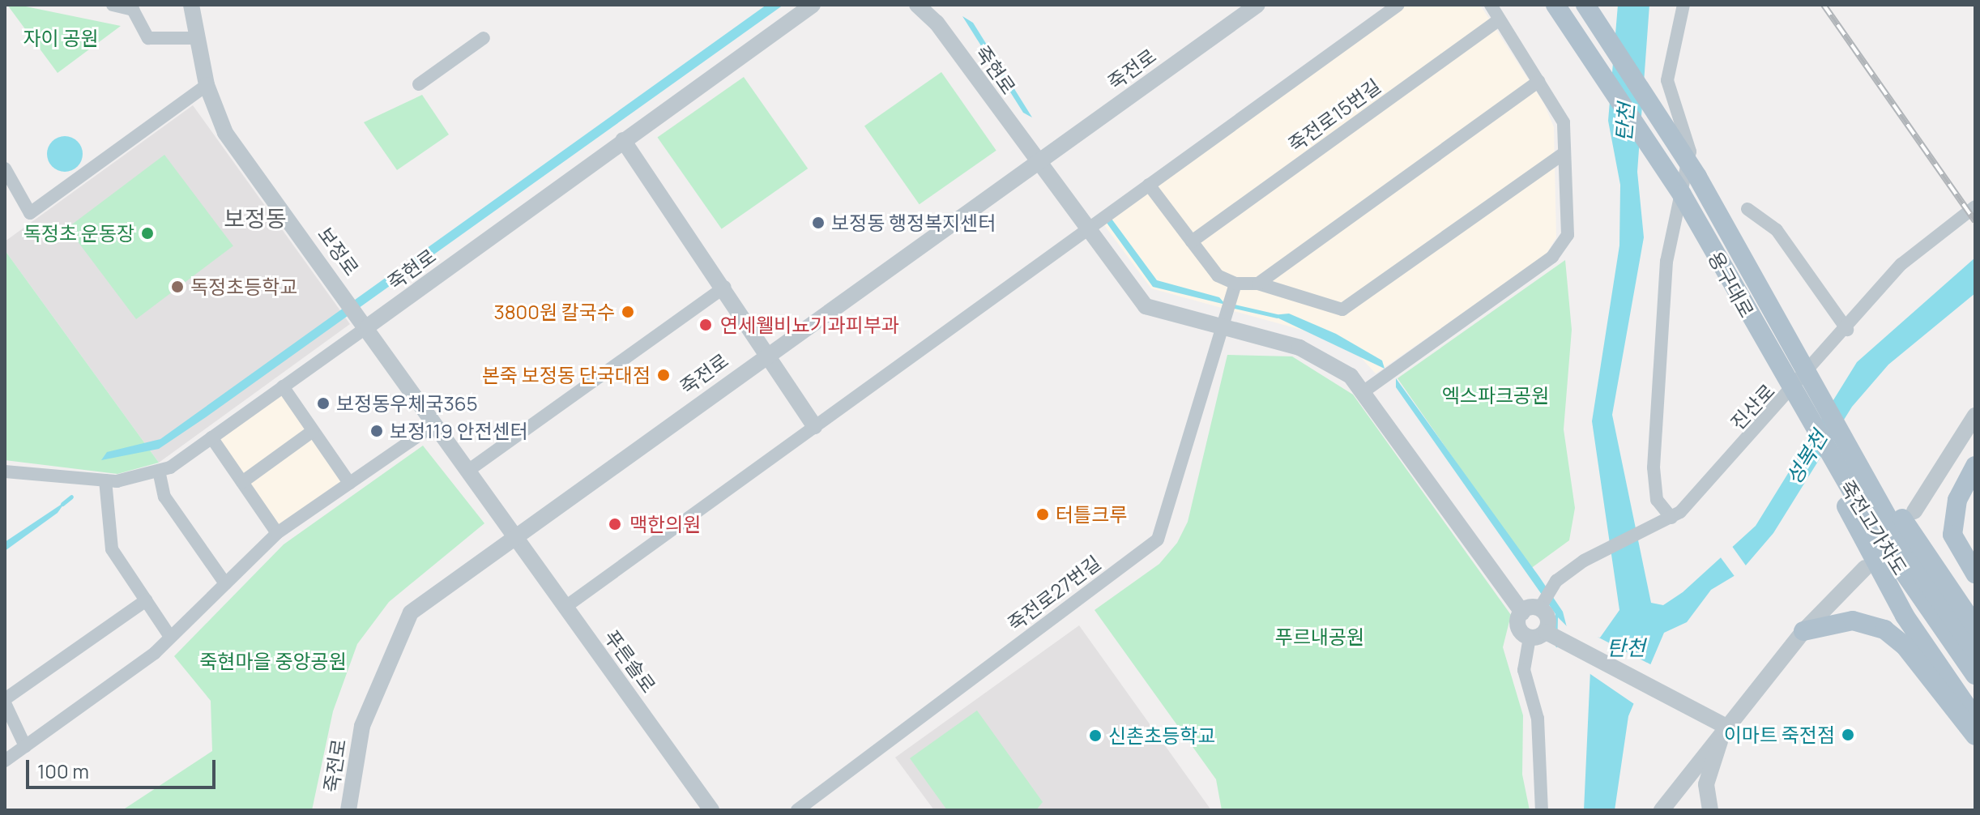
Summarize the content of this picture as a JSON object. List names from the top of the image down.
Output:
{
  "streets": {
    "main road": ["용구대로", "죽전고가차도"],
    "street": [
      "죽전로",
      "죽현로",
      "죽전로15번길",
      "보정로",
      "진산로",
      "죽전로27번길",
      "푸른솔로"
    ]
  },
  "crossings": [
    ["죽전로", "죽현로"],
    ["죽전로", "보정로"],
    ["죽전로", "푸른솔로"],
    ["죽현로", "보정로"],
    ["보정로", "푸른솔로"],
    ["용구대로", "죽전고가차도"]
  ],
  "districts": ["보정동"],
  "water": ["탄천", "성복천"],
  "parks": [
    "자이 공원",
    "엑스파크공원",
    "푸르내공원",
    "죽현마을 중앙공원"
  ],
  "places": [
    "보정동 행정복지센터",
    "독정초 운동장",
    "독정초등학교",
    "3800원 칼국수",
    "연세웰비뇨기과피부과",
    "본죽 보정동 단국대점",
    "보정동우체국365",
    "보정119 안전센터",
    "터틀크루",
    "맥한의원",
    "이마트 죽전점",
    "신촌초등학교"
  ],
  "scale_bar": "100 m"
}
